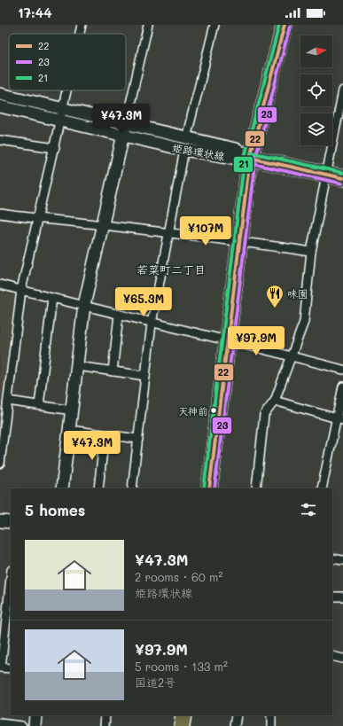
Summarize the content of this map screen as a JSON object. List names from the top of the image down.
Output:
{
  "streets": {
    "street": ["姫路環状線"]
  },
  "districts": ["若菜町二丁目"],
  "places": {
    "restaurant": ["味園"],
    "other": ["天神前"]
  },
  "lines": ["transit line 22", "transit line 21", "transit line 23"],
  "legend": ["22", "23", "21"],
  "north": "right",
  "page": {
    "status": "17:44",
    "price": [
      "¥47.3M",
      "¥107M",
      "¥65.3M",
      "¥97.9M",
      "¥47.3M"
    ],
    "heading": "5 homes",
    "list": [
      {
        "name": "¥47.3M",
        "note": "2 rooms · 60 m² · 姫路環状線"
      },
      {
        "name": "¥97.9M",
        "note": "5 rooms · 133 m² · 国道2号"
      }
    ]
  }
}
